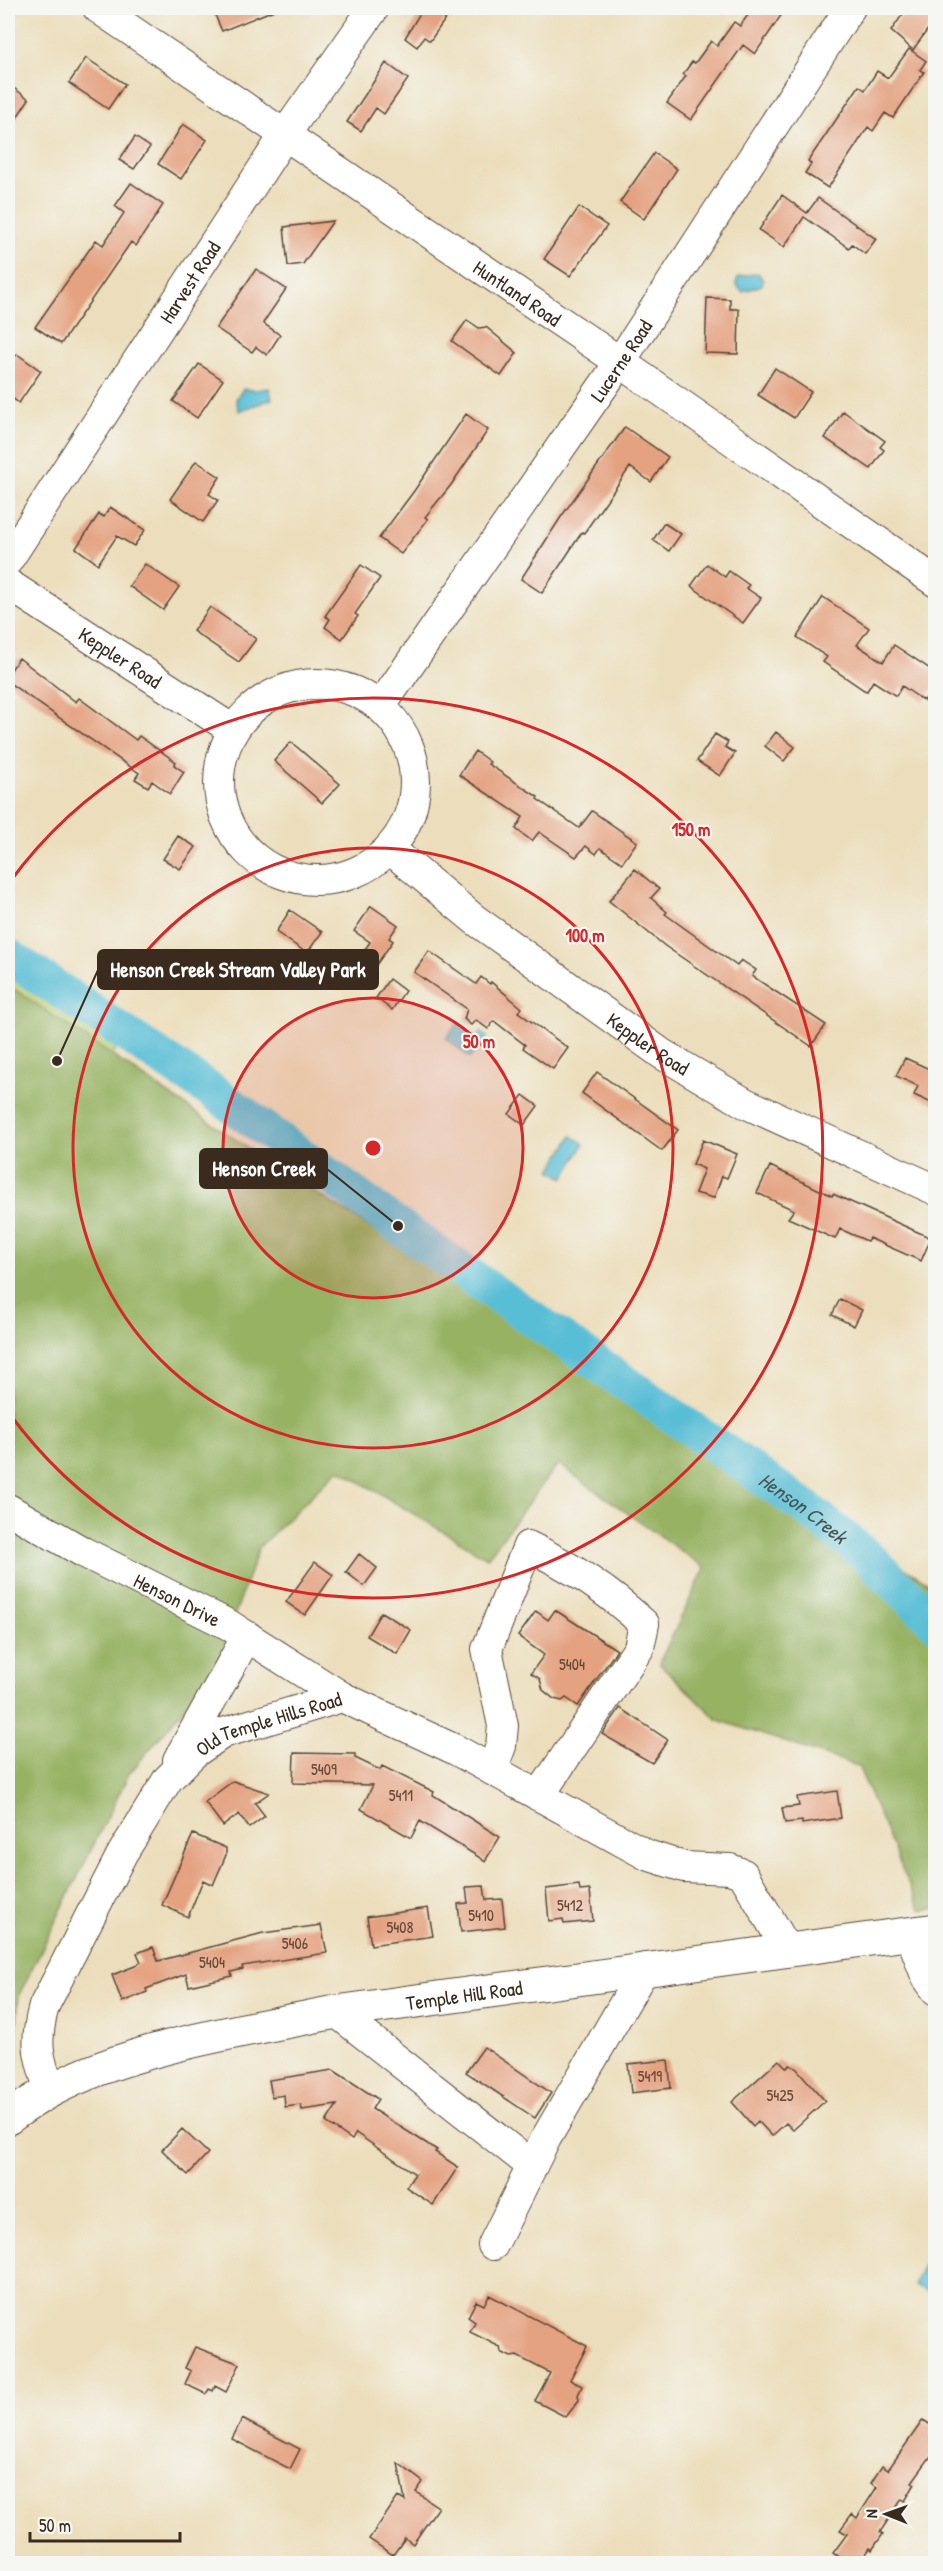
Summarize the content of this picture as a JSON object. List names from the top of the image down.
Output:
{
  "streets": {
    "main road": ["Temple Hill Road"],
    "street": [
      "Harvest Road",
      "Huntland Road",
      "Lucerne Road",
      "Keppler Road",
      "Henson Drive",
      "Old Temple Hills Road"
    ]
  },
  "crossings": [
    ["Harvest Road", "Huntland Road"],
    ["Huntland Road", "Lucerne Road"],
    ["Lucerne Road", "Keppler Road"],
    ["Henson Drive", "Old Temple Hills Road"],
    ["Old Temple Hills Road", "Temple Hill Road"]
  ],
  "water": ["Henson Creek"],
  "places": ["Henson Creek Stream Valley Park", "Henson Creek"],
  "house_numbers": [
    "5404",
    "5409",
    "5411",
    "5412",
    "5410",
    "5408",
    "5406",
    "5404",
    "5419",
    "5425"
  ],
  "scale_bar": "50 m",
  "north": "left",
  "rings": ["150 m", "100 m", "50 m"]
}
